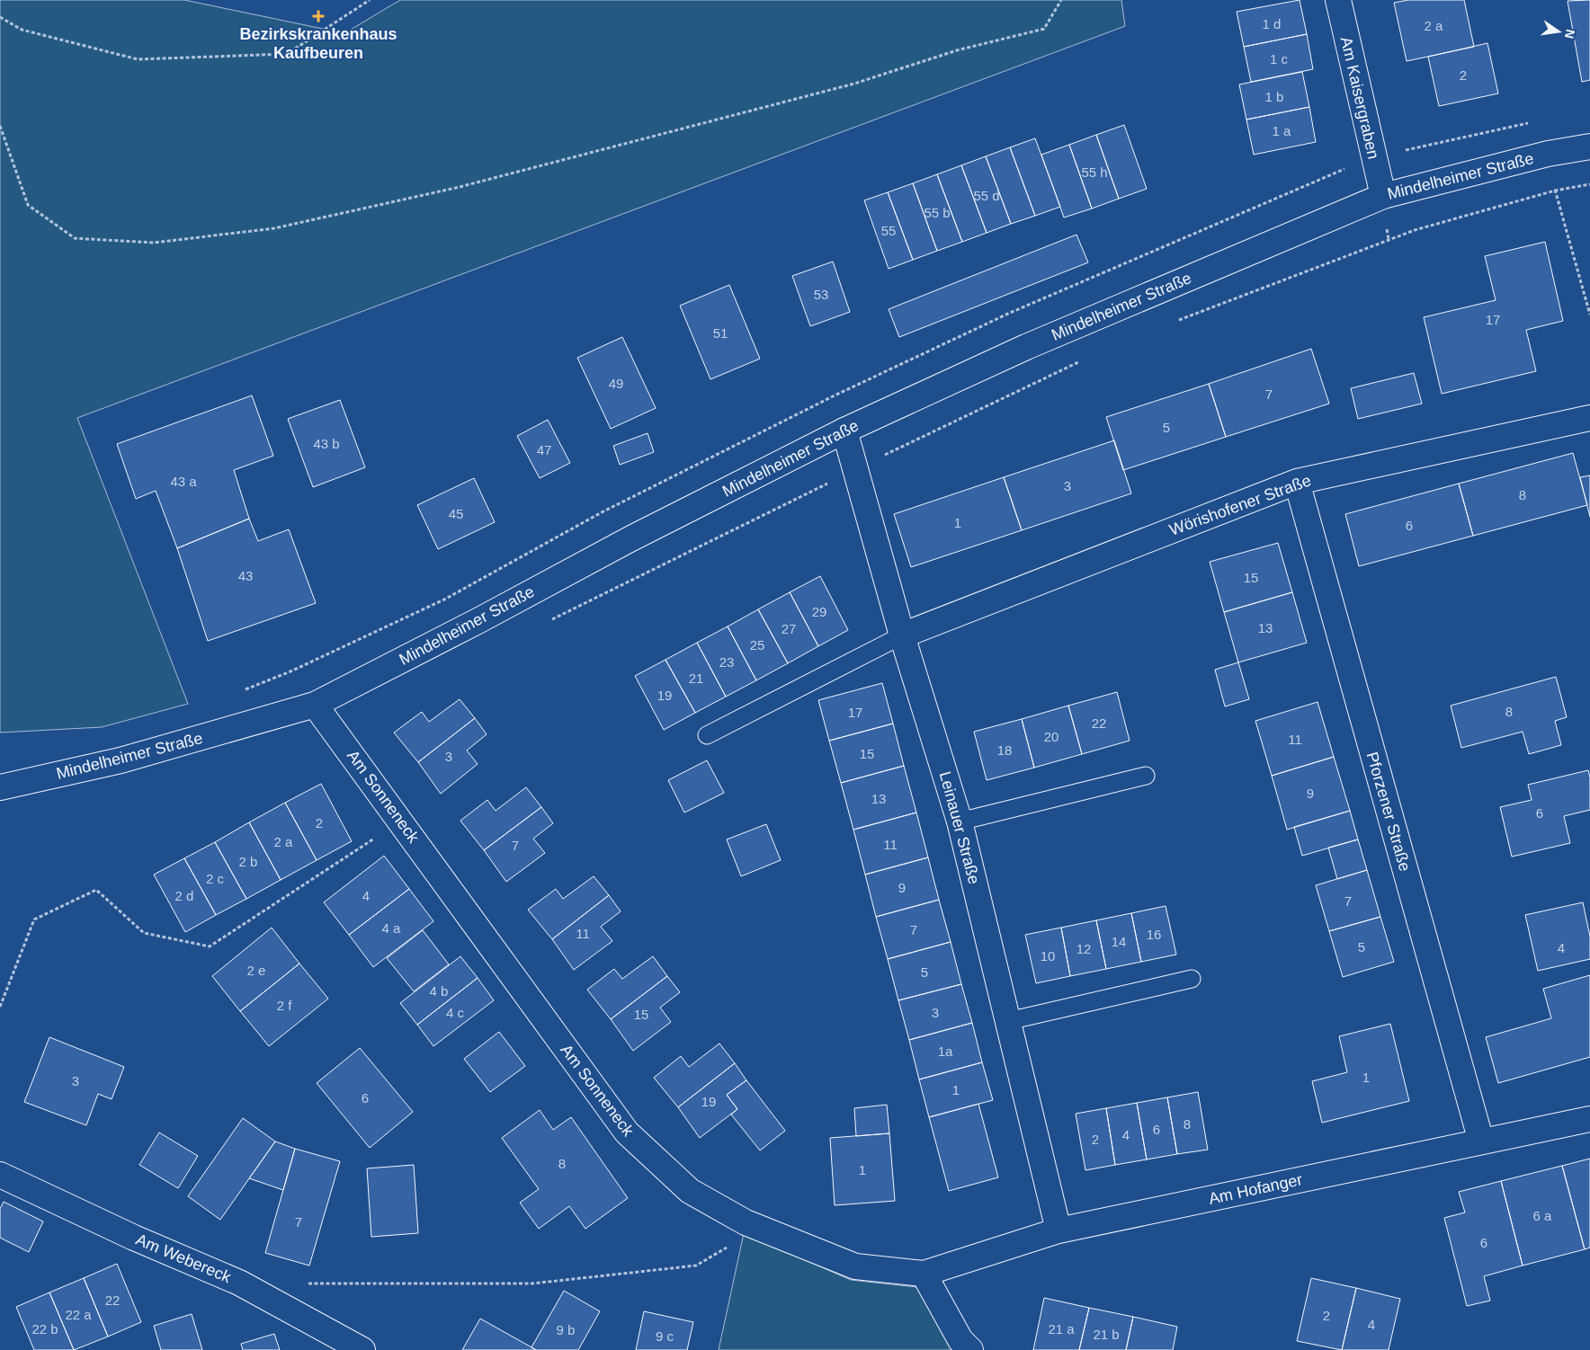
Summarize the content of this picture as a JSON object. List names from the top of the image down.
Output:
{
  "streets": {
    "street": [
      "Am Kaisergraben",
      "Mindelheimer Straße",
      "Wörishofener Straße",
      "Am Sonneneck",
      "Pforzener Straße",
      "Leinauer Straße",
      "Am Hofanger",
      "Am Webereck"
    ]
  },
  "crossings": [
    ["Am Kaisergraben", "Mindelheimer Straße"],
    ["Mindelheimer Straße", "Am Sonneneck"],
    ["Mindelheimer Straße", "Leinauer Straße"],
    ["Wörishofener Straße", "Pforzener Straße"],
    ["Wörishofener Straße", "Leinauer Straße"],
    ["Am Sonneneck", "Am Hofanger"],
    ["Pforzener Straße", "Am Hofanger"],
    ["Leinauer Straße", "Am Hofanger"]
  ],
  "places": {
    "health": ["Bezirkskrankenhaus Kaufbeuren"]
  },
  "house_numbers": [
    "1 d",
    "2 a",
    "1 c",
    "2",
    "1 b",
    "1 a",
    "55 h",
    "55 d",
    "55 b",
    "55",
    "53",
    "17",
    "51",
    "49",
    "7",
    "5",
    "43 b",
    "47",
    "43 a",
    "3",
    "8",
    "45",
    "1",
    "6",
    "43",
    "15",
    "29",
    "13",
    "27",
    "25",
    "23",
    "21",
    "19",
    "8",
    "17",
    "22",
    "20",
    "11",
    "18",
    "15",
    "3",
    "9",
    "13",
    "6",
    "2",
    "2 a",
    "11",
    "7",
    "2 b",
    "2 c",
    "9",
    "2 d",
    "4",
    "7",
    "4 a",
    "7",
    "11",
    "16",
    "14",
    "5",
    "4",
    "12",
    "10",
    "2 e",
    "5",
    "4 b",
    "2 f",
    "4 c",
    "3",
    "15",
    "1a",
    "1",
    "3",
    "1",
    "6",
    "19",
    "8",
    "6",
    "4",
    "2",
    "8",
    "1",
    "6 a",
    "7",
    "6",
    "22",
    "22 a",
    "2",
    "4",
    "22 b",
    "21 a",
    "9 b",
    "21 b",
    "9 c"
  ],
  "north": "right"
}
